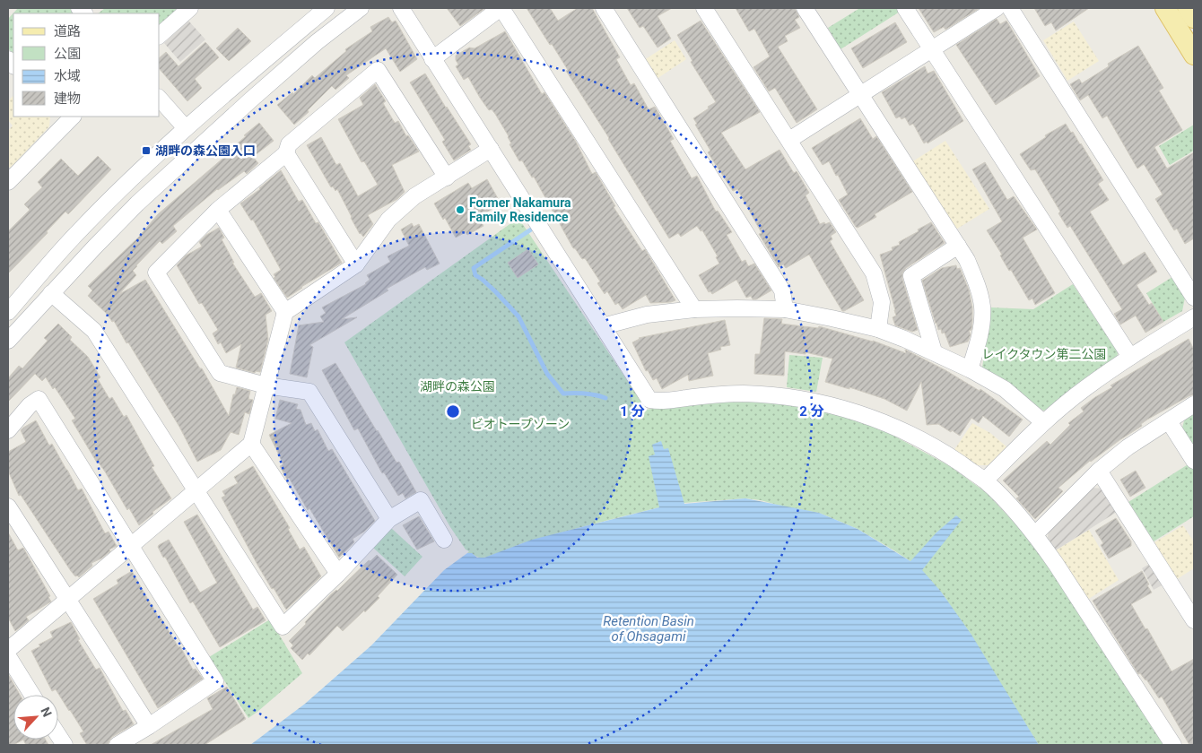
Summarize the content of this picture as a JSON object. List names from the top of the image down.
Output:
{
  "water": ["Retention Basin of Ohsagami"],
  "parks": ["レイクタウン第二公園", "湖畔の森公園", "ビオトープゾーン"],
  "places": {
    "transit": ["湖畔の森公園入口"],
    "other": ["Former Nakamura Family Residence"]
  },
  "legend": [
    "道路",
    "公園",
    "水域",
    "建物"
  ],
  "north": "top right",
  "rings": ["1 分", "2 分"]
}
